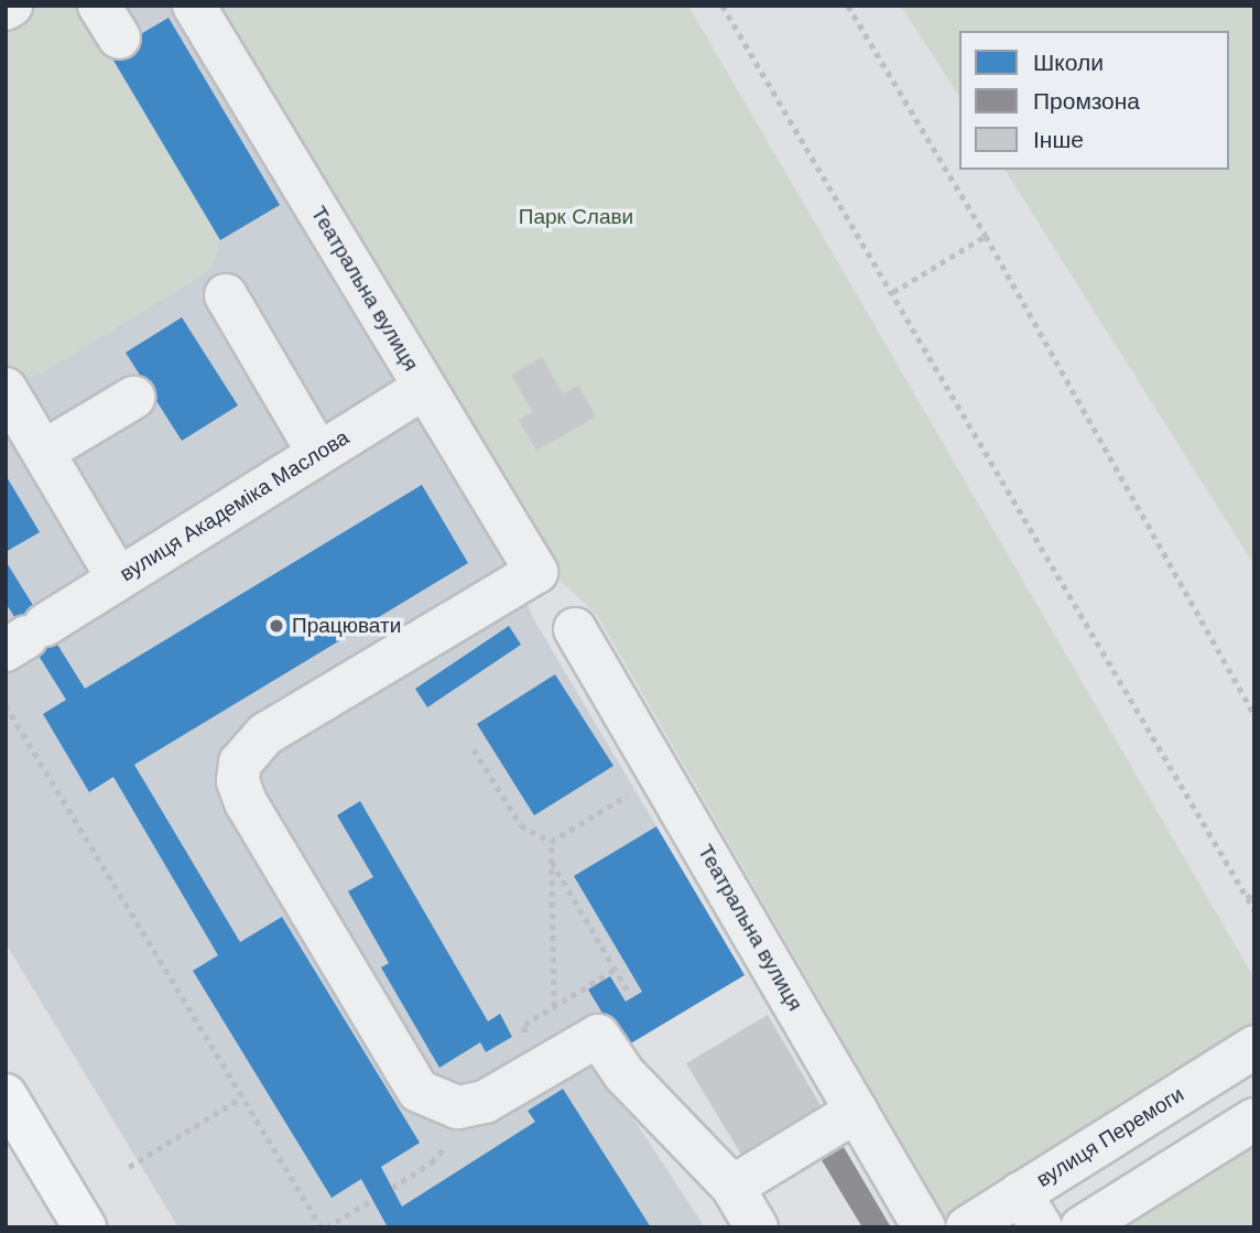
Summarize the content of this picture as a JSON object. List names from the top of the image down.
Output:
{
  "streets": {
    "street": ["Театральна вулиця", "вулиця Академіка Маслова", "вулиця Перемоги"]
  },
  "crossings": [
    ["Театральна вулиця", "вулиця Академіка Маслова"]
  ],
  "parks": ["Парк Слави"],
  "places": ["Працювати"],
  "legend": ["Школи", "Промзона", "Інше"]
}
